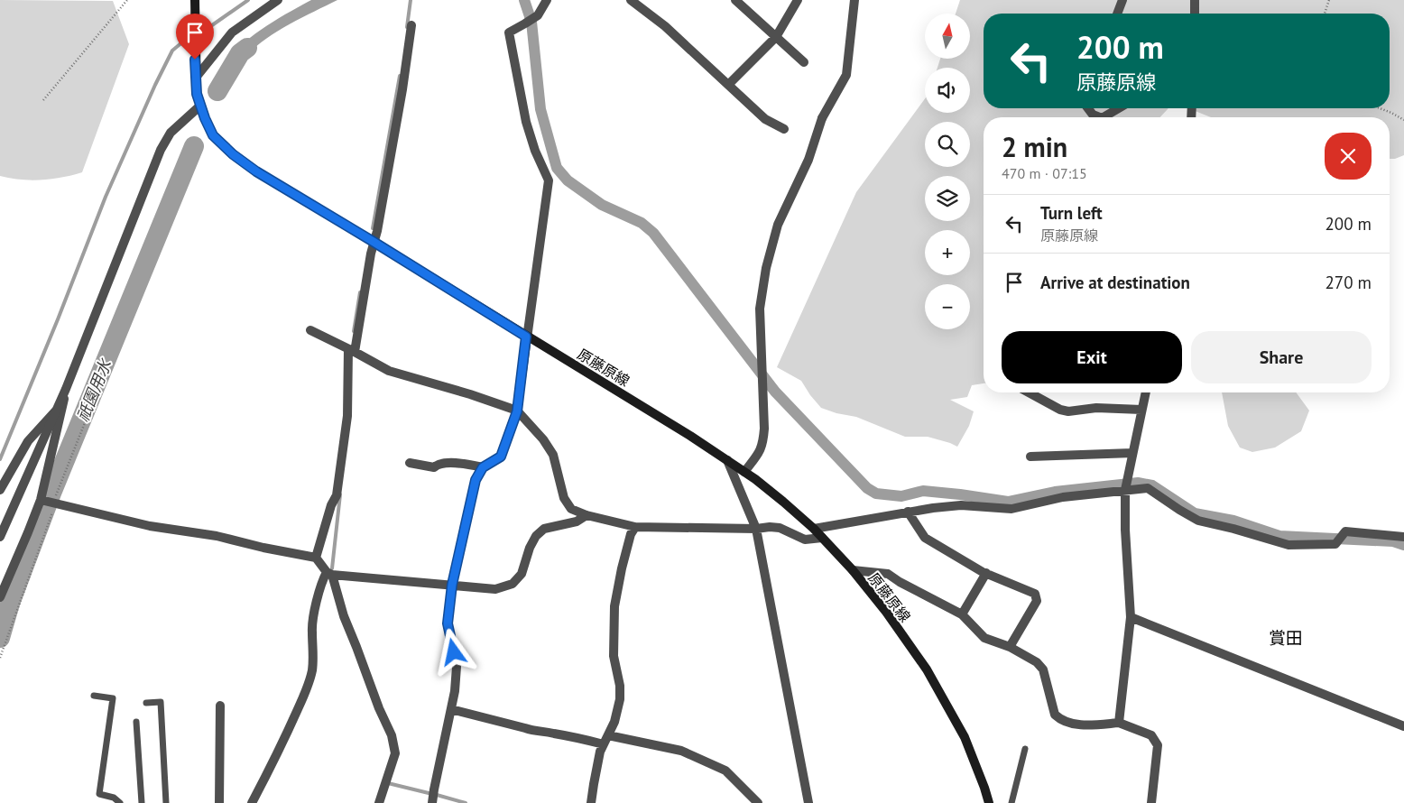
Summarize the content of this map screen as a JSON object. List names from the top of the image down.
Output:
{
  "streets": {
    "main road": ["原藤原線"]
  },
  "districts": ["賞田"],
  "water": ["祇園用水"],
  "north": "top",
  "page": {
    "map_buttons": ["+", "−"],
    "turn": ["200 m", "原藤原線"],
    "heading": ["2 min", "470 m · 07:15"],
    "list": [
      {
        "name": "Turn left",
        "note": "原藤原線",
        "value": "200 m"
      },
      {
        "name": "Arrive at destination",
        "value": "270 m"
      }
    ],
    "buttons": ["Exit", "Share"]
  }
}
